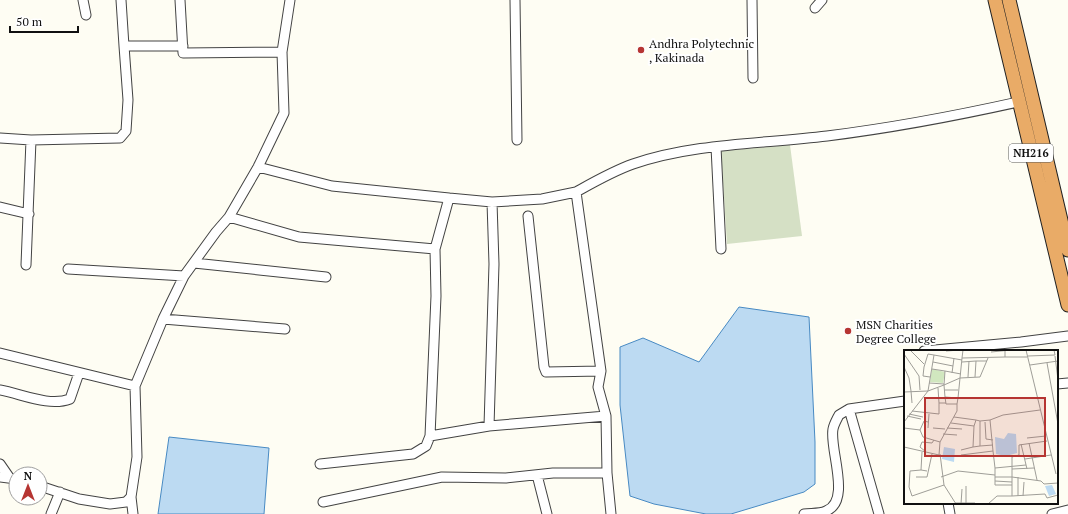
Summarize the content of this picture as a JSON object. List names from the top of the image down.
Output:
{
  "streets": {
    "highway": ["NH216"]
  },
  "places": ["Andhra Polytechnic , Kakinada", "MSN Charities Degree College"],
  "scale_bar": "50 m",
  "north": "top"
}
